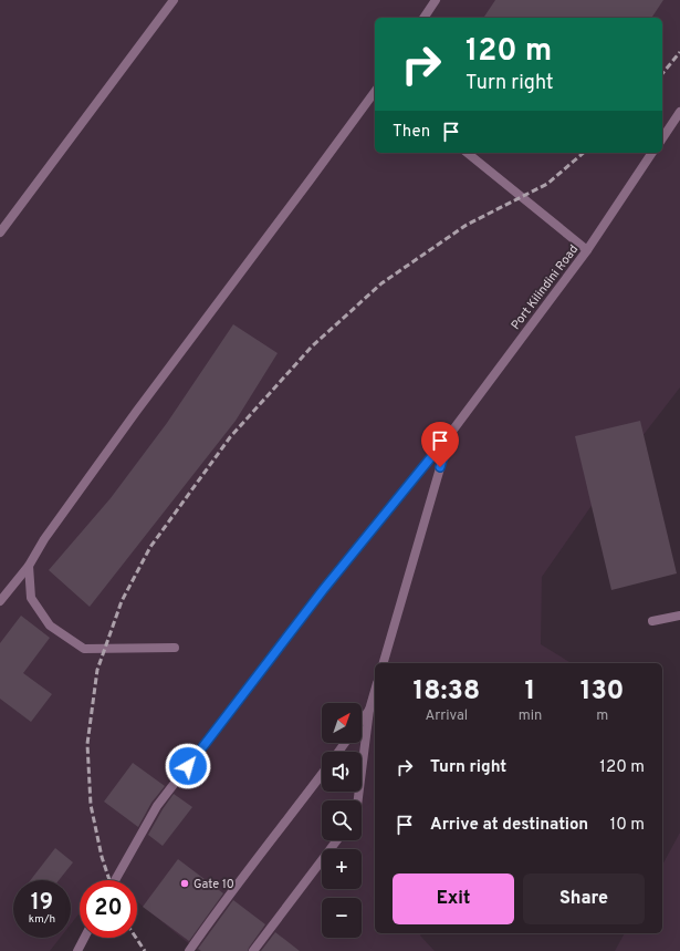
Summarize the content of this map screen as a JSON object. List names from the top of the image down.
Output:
{
  "streets": {
    "street": ["Port Kilindini Road"]
  },
  "places": ["Gate 10"],
  "north": "top right",
  "page": {
    "turn": ["120 m", "Turn right"],
    "then": "Then",
    "eta": [
      "18:38",
      "Arrival",
      "1",
      "min",
      "130",
      "m"
    ],
    "map_buttons": ["+", "−"],
    "list": [
      {
        "name": "Turn right",
        "value": "120 m"
      },
      {
        "name": "Arrive at destination",
        "value": "10 m"
      }
    ],
    "buttons": ["Exit", "Share"],
    "speed": "19 km/h",
    "limit": "20"
  }
}
